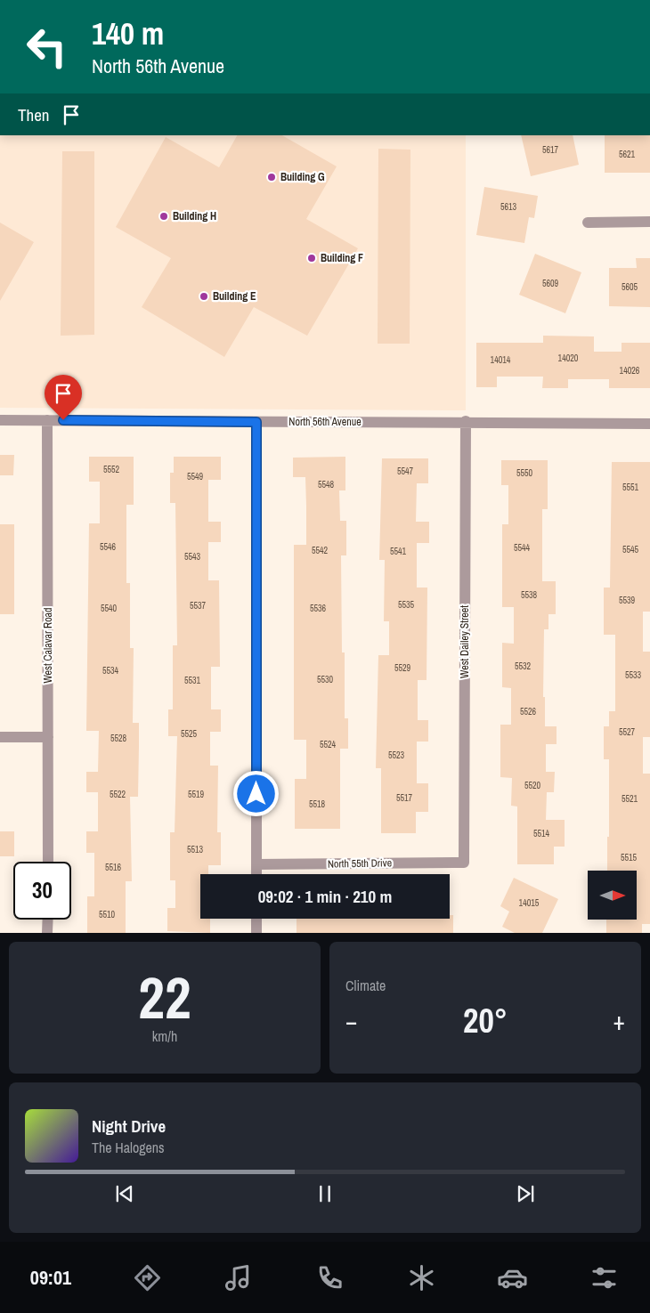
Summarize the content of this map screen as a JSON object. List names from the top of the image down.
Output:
{
  "streets": {
    "street": [
      "North 56th Avenue",
      "West Dailey Street",
      "West Calavar Road",
      "North 55th Drive"
    ]
  },
  "crossings": [
    ["North 56th Avenue", "West Dailey Street"],
    ["North 56th Avenue", "West Calavar Road"],
    ["West Dailey Street", "North 55th Drive"]
  ],
  "places": [
    "Building G",
    "Building H",
    "Building F",
    "Building E"
  ],
  "house_numbers": [
    "5617",
    "5621",
    "5613",
    "5609",
    "5605",
    "14020",
    "14014",
    "14026",
    "5552",
    "5547",
    "5550",
    "5549",
    "5548",
    "5551",
    "5546",
    "5544",
    "5545",
    "5542",
    "5541",
    "5543",
    "5538",
    "5539",
    "5535",
    "5537",
    "5540",
    "5536",
    "5532",
    "5529",
    "5534",
    "5533",
    "5530",
    "5531",
    "5526",
    "5527",
    "5525",
    "5528",
    "5524",
    "5523",
    "5520",
    "5522",
    "5519",
    "5517",
    "5521",
    "5518",
    "5514",
    "5513",
    "5515",
    "5516",
    "14015",
    "5510"
  ],
  "north": "right",
  "page": {
    "turn": ["140 m", "North 56th Avenue"],
    "then": "Then",
    "limit": "30",
    "trip": "09:02 · 1 min · 210 m",
    "tile": [
      ["22", "km/h"],
      "Climate"
    ],
    "heat": ["−", "20°", "+"],
    "song": ["Night Drive", "The Halogens"],
    "tabs": "09:01"
  }
}
